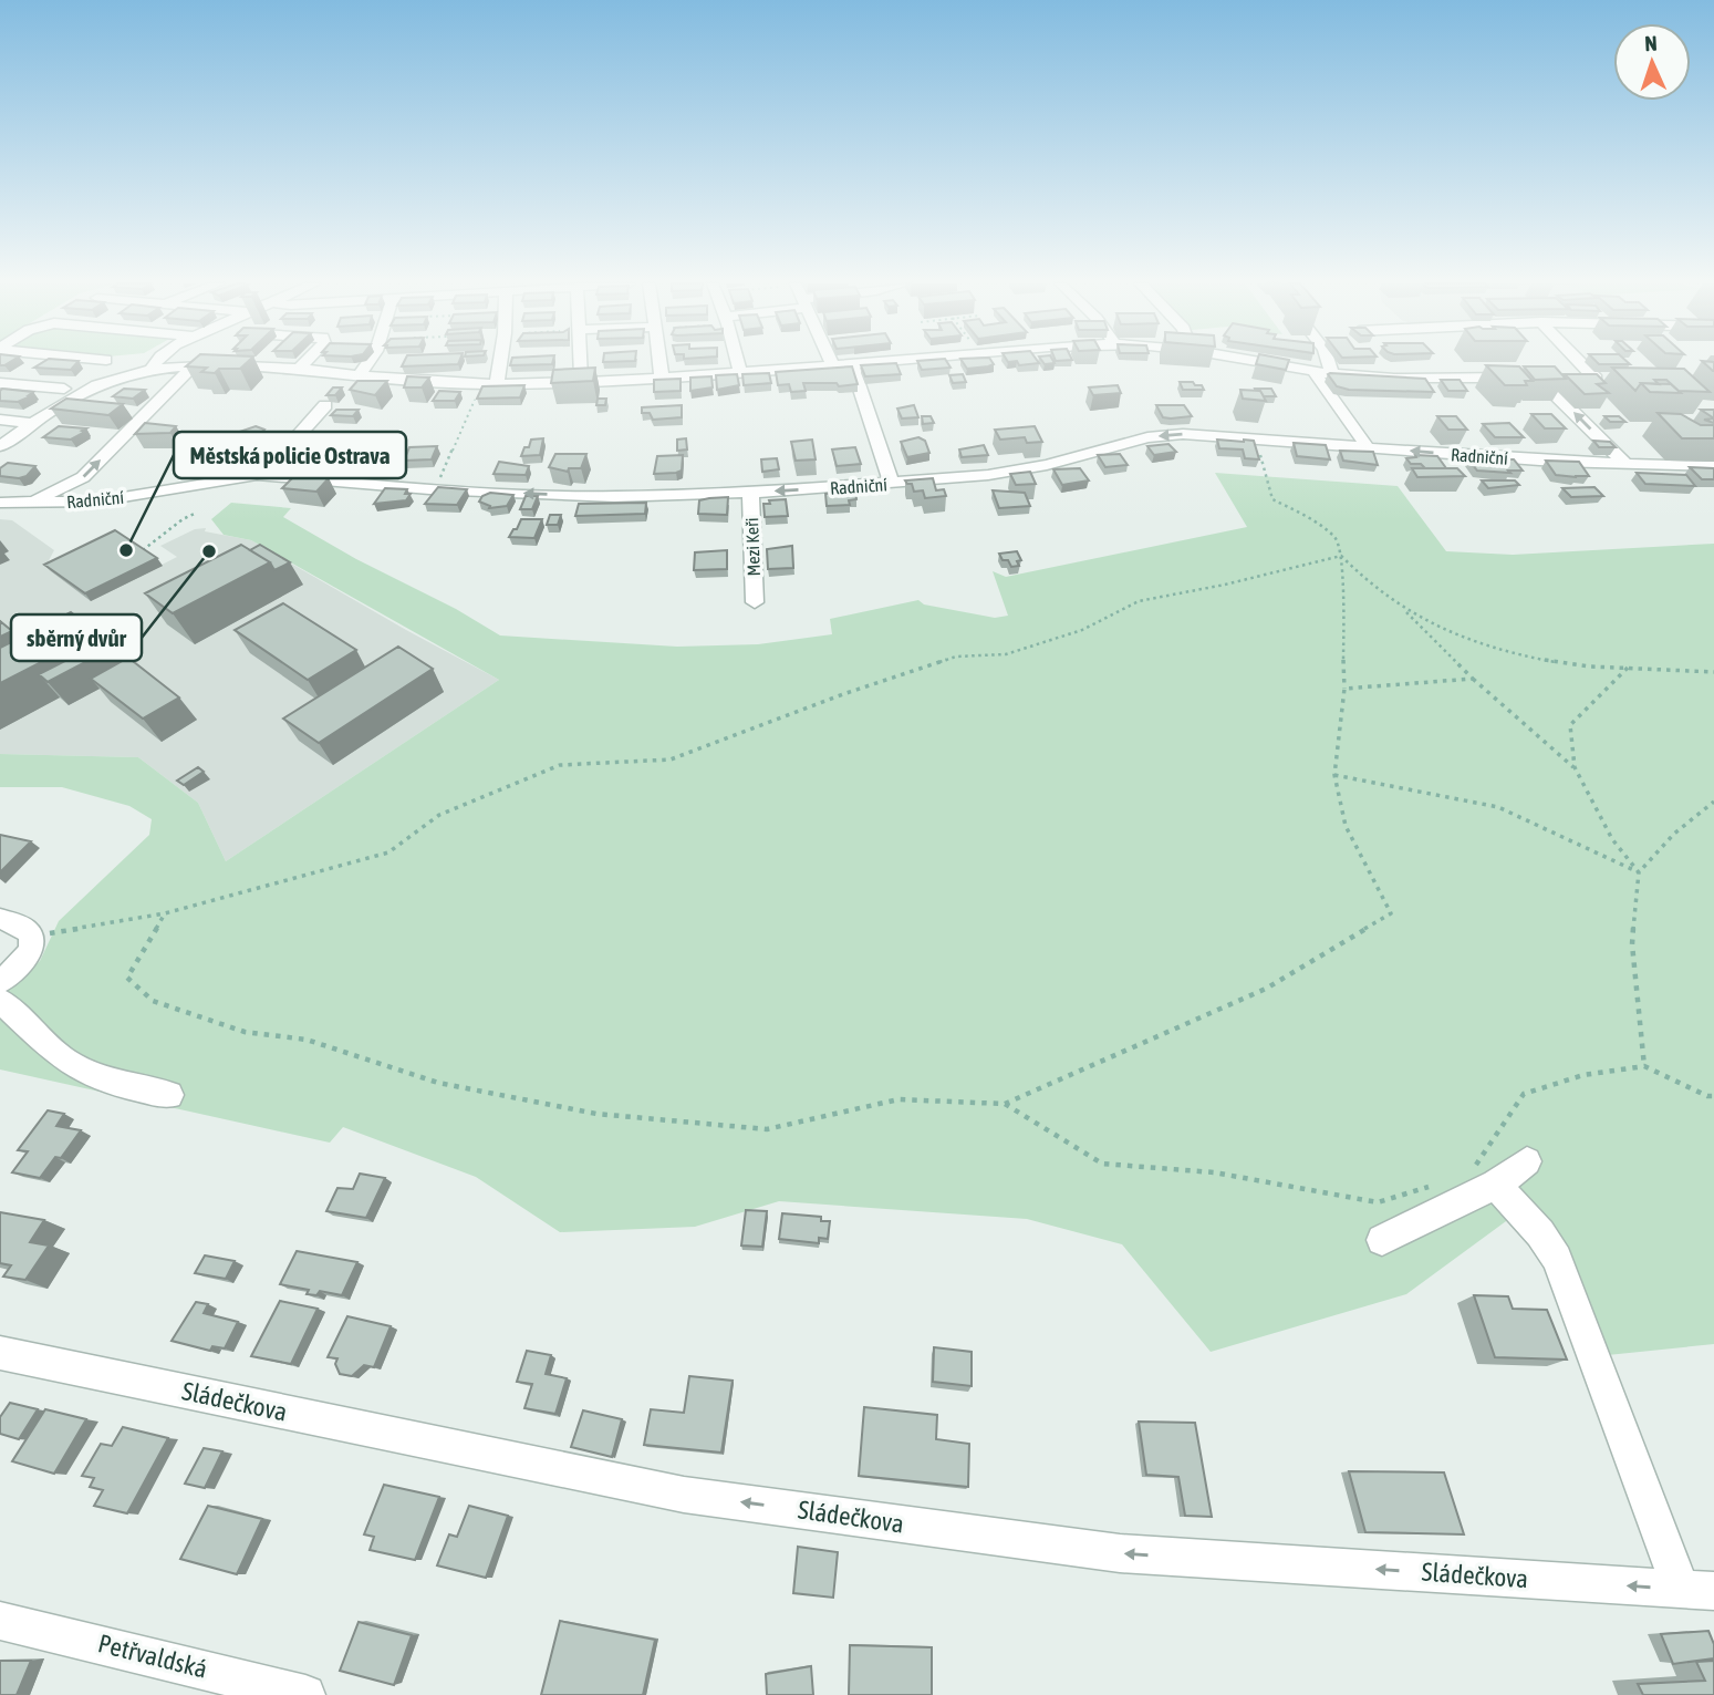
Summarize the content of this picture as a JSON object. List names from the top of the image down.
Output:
{
  "streets": {
    "street": [
      "Radniční",
      "Mezi Keři",
      "Sládečkova",
      "Petřvaldská"
    ]
  },
  "crossings": [
    ["Radniční", "Mezi Keři"]
  ],
  "one_way": ["Sládečkova"],
  "places": ["Městská policie Ostrava", "sběrný dvůr"],
  "north": "top"
}
